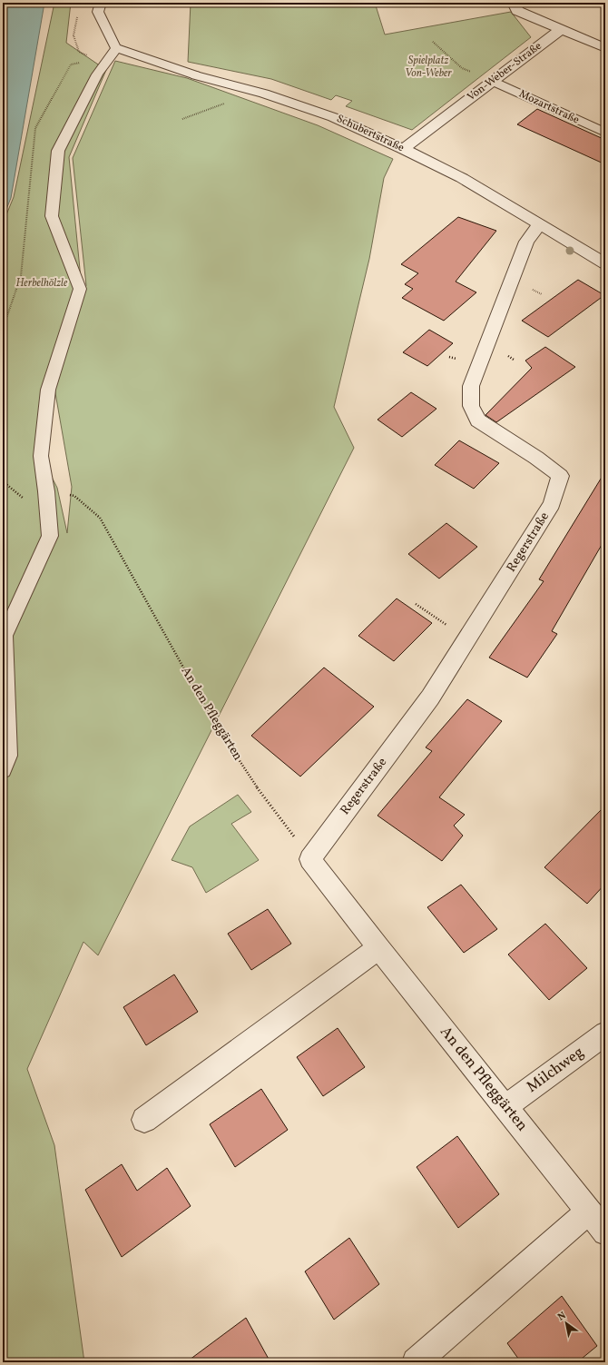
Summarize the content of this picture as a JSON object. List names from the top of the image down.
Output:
{
  "streets": {
    "street": [
      "Von-Weber-Straße",
      "Schubertstraße",
      "Regerstraße",
      "An den Pfleggärten",
      "Milchweg"
    ],
    "lane": ["Mozartstraße"]
  },
  "crossings": [
    ["Von-Weber-Straße", "Mozartstraße"],
    ["Von-Weber-Straße", "Schubertstraße"],
    ["Schubertstraße", "Regerstraße"],
    ["Regerstraße", "An den Pfleggärten"],
    ["An den Pfleggärten", "Milchweg"]
  ],
  "parks": ["Spielplatz Von-Weber", "Herbelhölzle"],
  "north": "top left"
}
